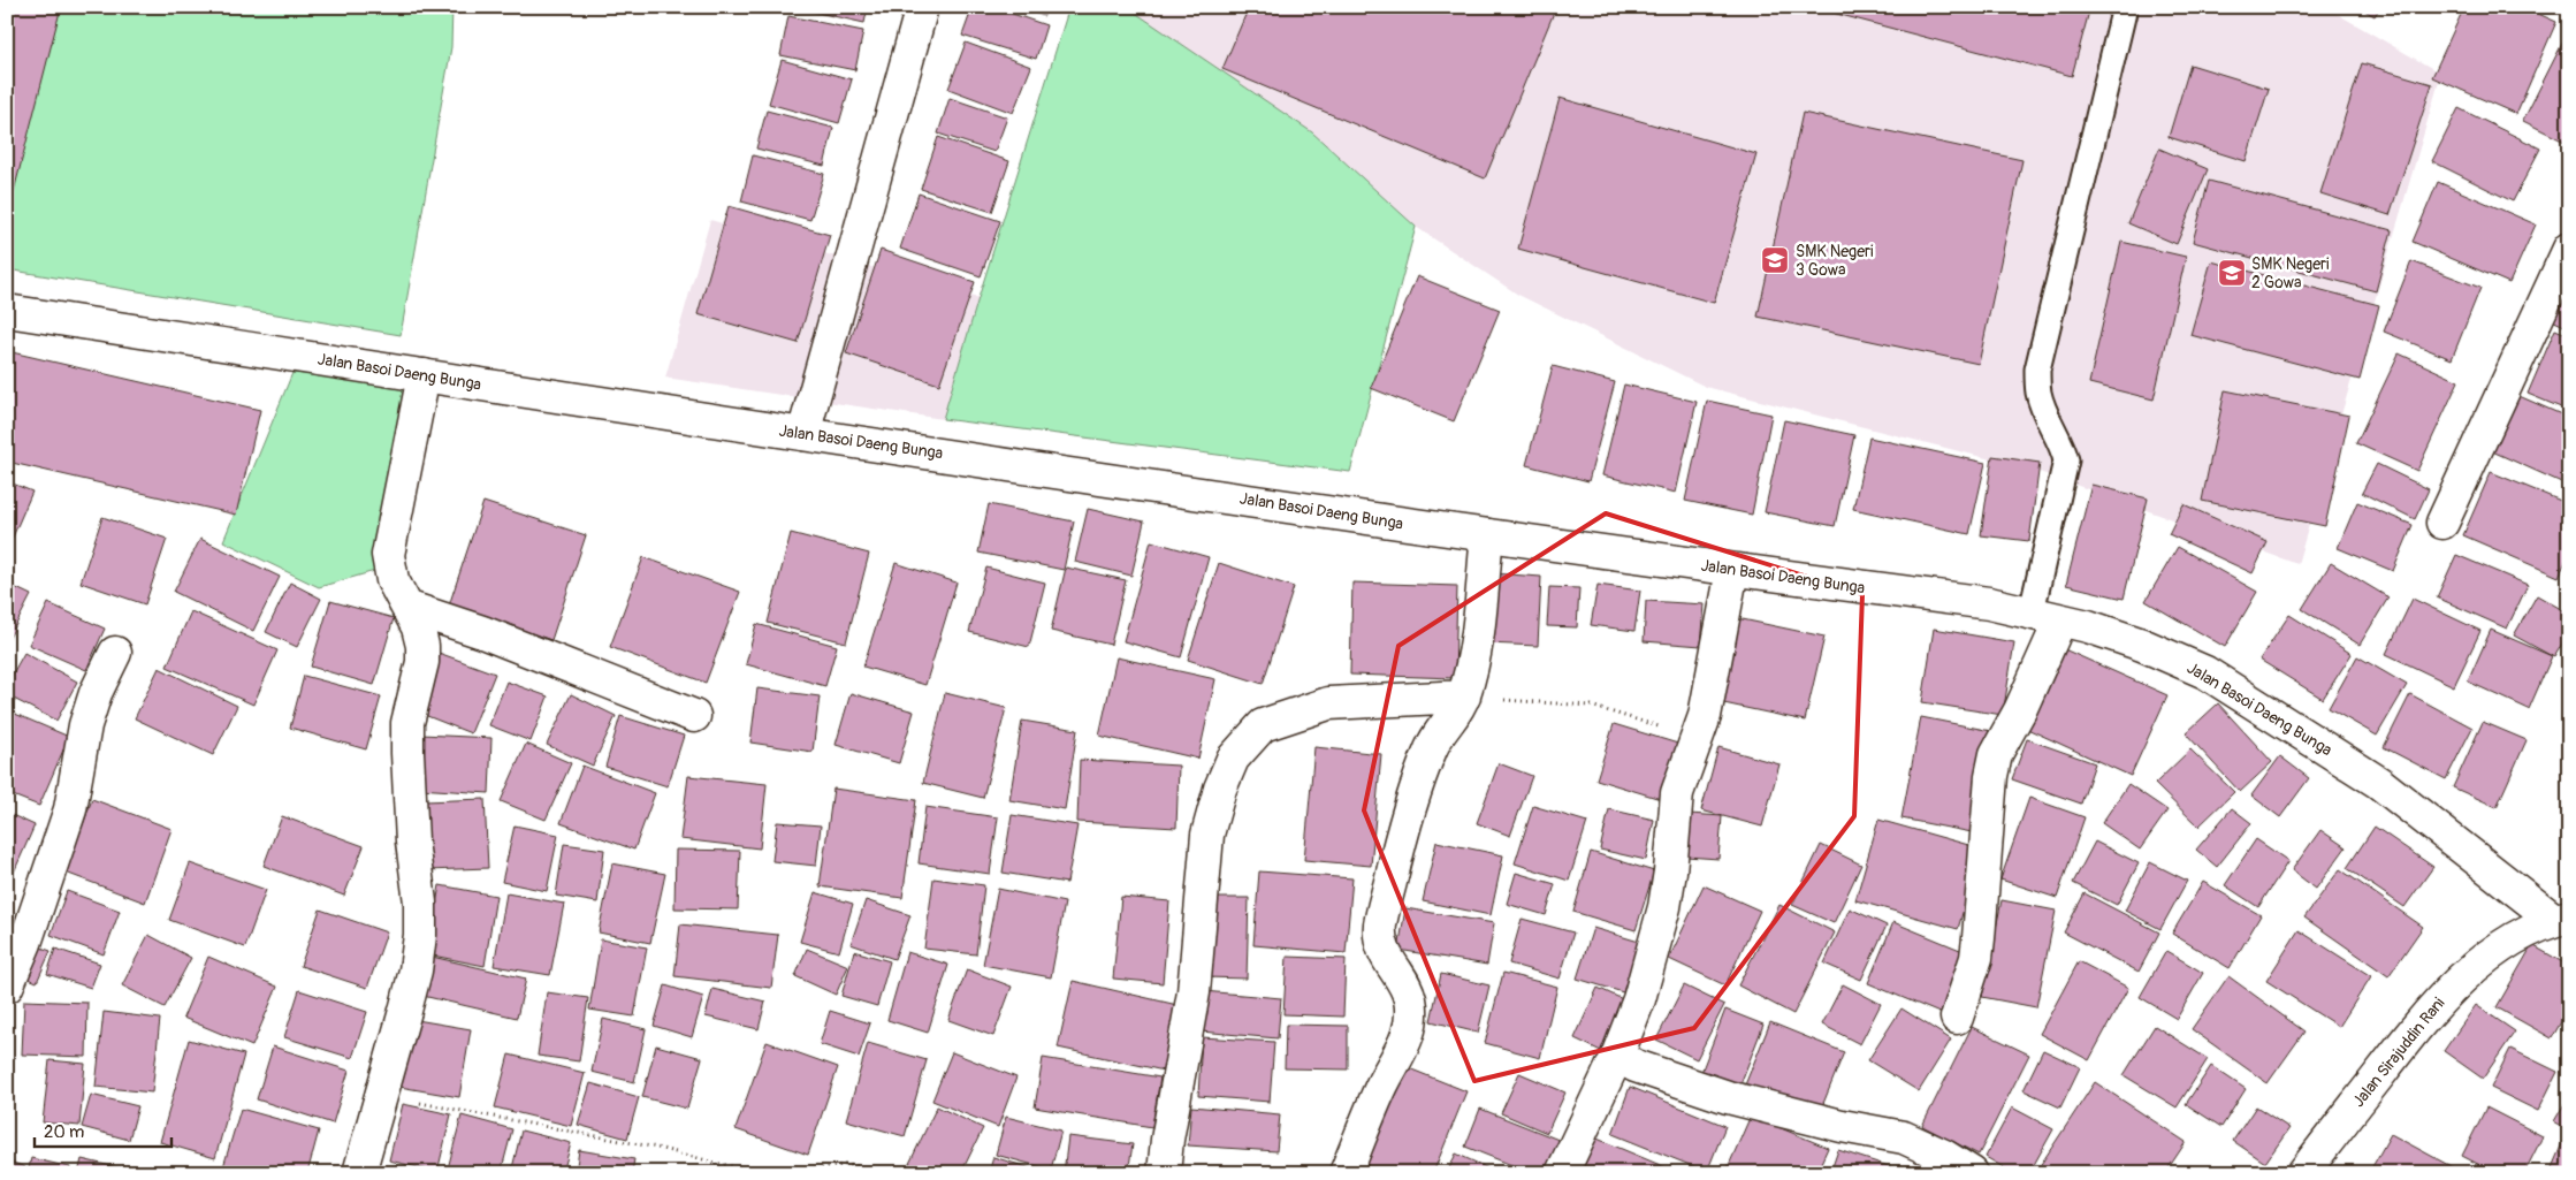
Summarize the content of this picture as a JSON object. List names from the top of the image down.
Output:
{
  "streets": {
    "street": ["Jalan Basoi Daeng Bunga", "Jalan Sirajuddin Rani"]
  },
  "crossings": [
    ["Jalan Basoi Daeng Bunga", "Jalan Sirajuddin Rani"]
  ],
  "places": {
    "school or university": ["SMK Negeri 3 Gowa", "SMK Negeri 2 Gowa"]
  },
  "scale_bar": "20 m"
}
